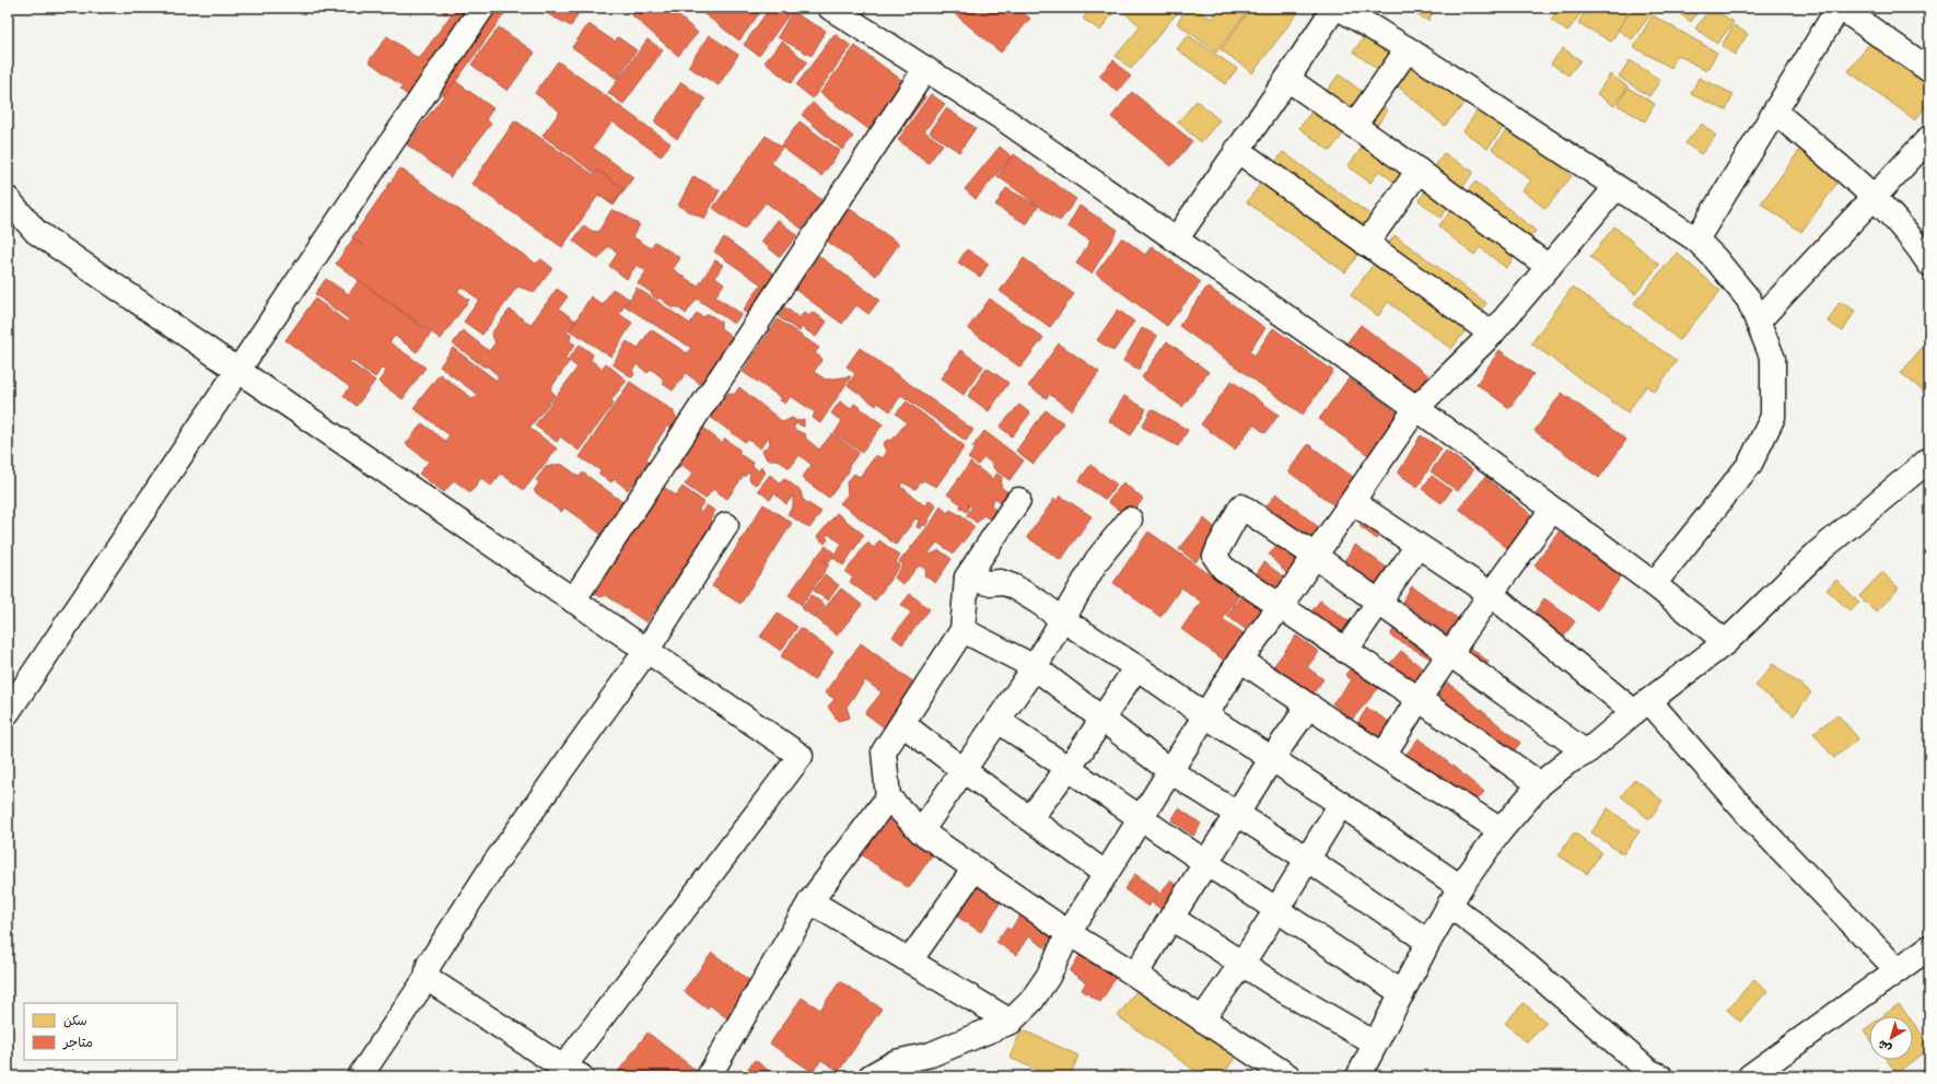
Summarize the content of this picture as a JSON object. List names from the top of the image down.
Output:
{
  "legend": ["سكن", "متاجر"],
  "north": "bottom left"
}
